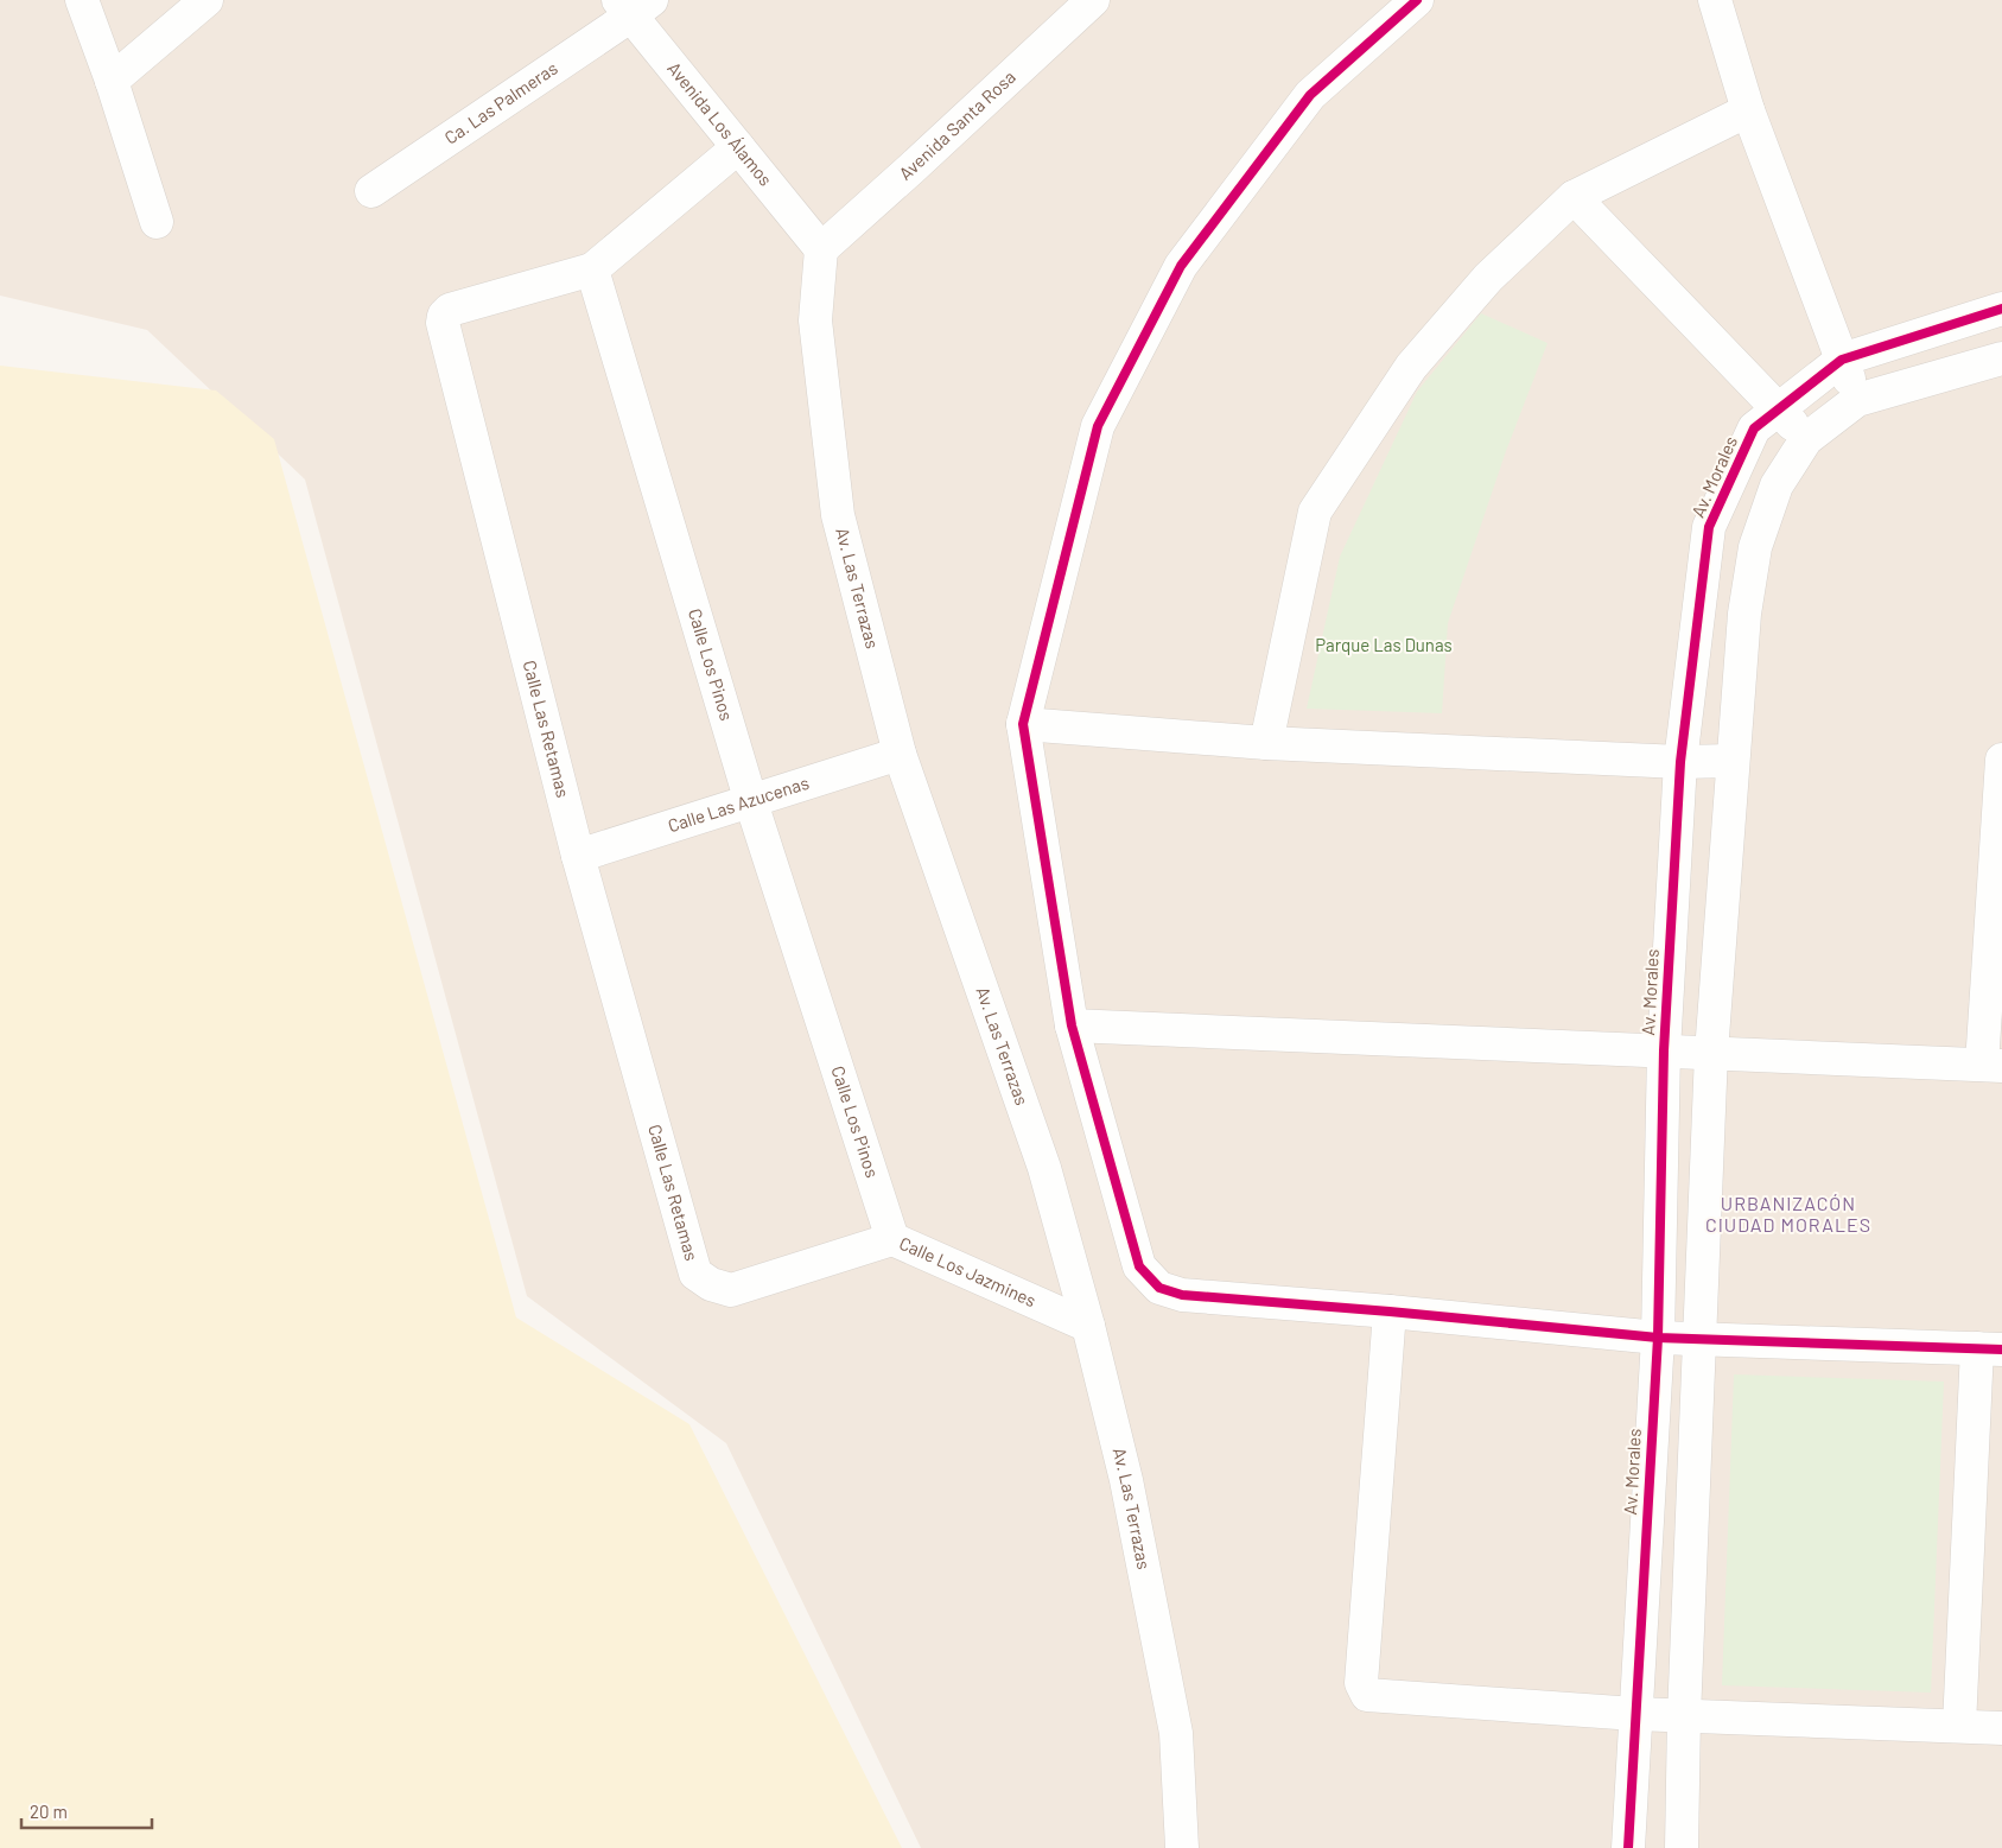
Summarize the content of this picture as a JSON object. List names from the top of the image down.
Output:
{
  "streets": {
    "street": [
      "Ca. Las Palmeras",
      "Avenida Los Álamos",
      "Avenida Santa Rosa",
      "Av. Morales",
      "Av. Las Terrazas",
      "Calle Los Pinos",
      "Calle Las Retamas",
      "Calle Las Azucenas",
      "Calle Los Jazmines"
    ]
  },
  "crossings": [
    ["Ca. Las Palmeras", "Avenida Los Álamos"],
    ["Avenida Los Álamos", "Avenida Santa Rosa"],
    ["Avenida Los Álamos", "Av. Las Terrazas"],
    ["Avenida Santa Rosa", "Av. Las Terrazas"],
    ["Av. Las Terrazas", "Calle Las Azucenas"],
    ["Av. Las Terrazas", "Calle Los Jazmines"],
    ["Calle Los Pinos", "Calle Las Retamas"],
    ["Calle Los Pinos", "Calle Las Azucenas"],
    ["Calle Los Pinos", "Calle Los Jazmines"],
    ["Calle Las Retamas", "Calle Las Azucenas"],
    ["Calle Las Retamas", "Calle Los Jazmines"]
  ],
  "districts": ["URBANIZACÓN CIUDAD MORALES"],
  "parks": ["Parque Las Dunas"],
  "scale_bar": "20 m"
}
